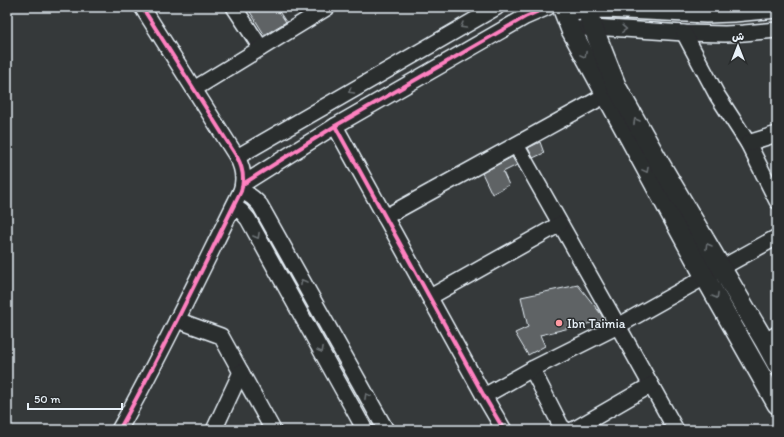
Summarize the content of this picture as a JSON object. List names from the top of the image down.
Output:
{
  "places": ["Ibn Taimia"],
  "scale_bar": "50 m",
  "north": "top"
}
